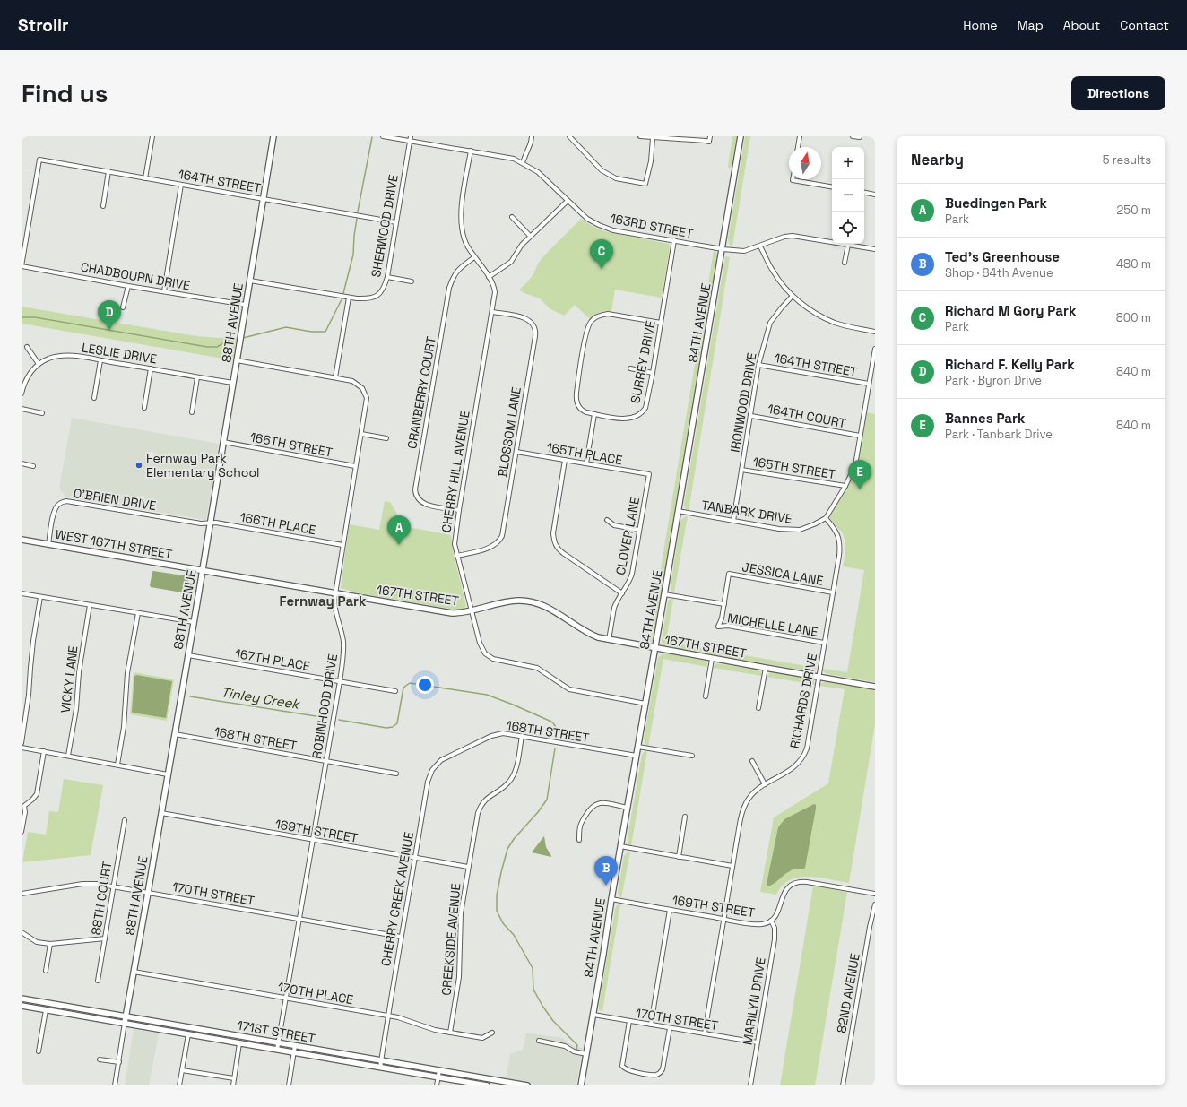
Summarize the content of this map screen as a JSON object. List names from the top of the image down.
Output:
{
  "streets": {
    "street": [
      "164TH STREET",
      "SHERWOOD DRIVE",
      "163RD STREET",
      "CHADBOURN DRIVE",
      "88TH AVENUE",
      "84TH AVENUE",
      "LESLIE DRIVE",
      "SURREY DRIVE",
      "CRANBERRY COURT",
      "IRONWOOD DRIVE",
      "164TH COURT",
      "BLOSSOM LANE",
      "166TH STREET",
      "165TH PLACE",
      "165TH STREET",
      "CHERRY HILL AVENUE",
      "O'BRIEN DRIVE",
      "TANBARK DRIVE",
      "166TH PLACE",
      "CLOVER LANE",
      "WEST 167TH STREET",
      "JESSICA LANE",
      "167TH STREET",
      "MICHELLE LANE",
      "167TH PLACE",
      "VICKY LANE",
      "RICHARDS DRIVE",
      "ROBINHOOD DRIVE",
      "168TH STREET",
      "169TH STREET",
      "170TH STREET",
      "88TH COURT",
      "CHERRY CREEK AVENUE",
      "CREEKSIDE AVENUE",
      "170TH PLACE",
      "82ND AVENUE",
      "MARILYN DRIVE",
      "171ST STREET"
    ]
  },
  "crossings": [
    ["164TH STREET", "SHERWOOD DRIVE"],
    ["164TH STREET", "CHADBOURN DRIVE"],
    ["164TH STREET", "88TH AVENUE"],
    ["164TH STREET", "IRONWOOD DRIVE"],
    ["SHERWOOD DRIVE", "163RD STREET"],
    ["SHERWOOD DRIVE", "88TH AVENUE"],
    ["163RD STREET", "84TH AVENUE"],
    ["163RD STREET", "SURREY DRIVE"],
    ["163RD STREET", "CHERRY HILL AVENUE"],
    ["CHADBOURN DRIVE", "88TH AVENUE"],
    ["88TH AVENUE", "LESLIE DRIVE"],
    ["88TH AVENUE", "166TH STREET"],
    ["88TH AVENUE", "O'BRIEN DRIVE"],
    ["88TH AVENUE", "166TH PLACE"],
    ["88TH AVENUE", "WEST 167TH STREET"],
    ["88TH AVENUE", "167TH STREET"],
    ["88TH AVENUE", "167TH PLACE"],
    ["88TH AVENUE", "ROBINHOOD DRIVE"],
    ["88TH AVENUE", "168TH STREET"],
    ["88TH AVENUE", "169TH STREET"],
    ["88TH AVENUE", "170TH STREET"],
    ["88TH AVENUE", "170TH PLACE"],
    ["88TH AVENUE", "171ST STREET"],
    ["84TH AVENUE", "CHERRY HILL AVENUE"],
    ["84TH AVENUE", "TANBARK DRIVE"],
    ["84TH AVENUE", "167TH STREET"],
    ["84TH AVENUE", "168TH STREET"],
    ["84TH AVENUE", "169TH STREET"],
    ["84TH AVENUE", "170TH STREET"],
    ["CRANBERRY COURT", "CHERRY HILL AVENUE"],
    ["IRONWOOD DRIVE", "164TH COURT"],
    ["IRONWOOD DRIVE", "165TH STREET"],
    ["IRONWOOD DRIVE", "TANBARK DRIVE"],
    ["BLOSSOM LANE", "165TH PLACE"],
    ["BLOSSOM LANE", "CHERRY HILL AVENUE"],
    ["166TH STREET", "ROBINHOOD DRIVE"],
    ["165TH PLACE", "CLOVER LANE"],
    ["CHERRY HILL AVENUE", "167TH STREET"],
    ["O'BRIEN DRIVE", "166TH PLACE"],
    ["O'BRIEN DRIVE", "WEST 167TH STREET"],
    ["TANBARK DRIVE", "RICHARDS DRIVE"],
    ["166TH PLACE", "ROBINHOOD DRIVE"],
    ["CLOVER LANE", "167TH STREET"],
    ["WEST 167TH STREET", "167TH STREET"],
    ["JESSICA LANE", "MICHELLE LANE"],
    ["JESSICA LANE", "RICHARDS DRIVE"],
    ["167TH STREET", "RICHARDS DRIVE"],
    ["167TH STREET", "ROBINHOOD DRIVE"],
    ["MICHELLE LANE", "RICHARDS DRIVE"],
    ["167TH PLACE", "ROBINHOOD DRIVE"],
    ["RICHARDS DRIVE", "169TH STREET"],
    ["RICHARDS DRIVE", "170TH STREET"],
    ["ROBINHOOD DRIVE", "168TH STREET"],
    ["ROBINHOOD DRIVE", "169TH STREET"],
    ["ROBINHOOD DRIVE", "170TH STREET"],
    ["ROBINHOOD DRIVE", "170TH PLACE"],
    ["ROBINHOOD DRIVE", "171ST STREET"],
    ["168TH STREET", "CHERRY CREEK AVENUE"],
    ["168TH STREET", "CREEKSIDE AVENUE"],
    ["169TH STREET", "CHERRY CREEK AVENUE"],
    ["169TH STREET", "CREEKSIDE AVENUE"],
    ["169TH STREET", "MARILYN DRIVE"],
    ["170TH STREET", "88TH COURT"],
    ["170TH STREET", "CHERRY CREEK AVENUE"],
    ["170TH STREET", "MARILYN DRIVE"],
    ["CHERRY CREEK AVENUE", "170TH PLACE"],
    ["CHERRY CREEK AVENUE", "171ST STREET"],
    ["CREEKSIDE AVENUE", "170TH PLACE"]
  ],
  "districts": ["Fernway Park"],
  "water": ["Tinley Creek"],
  "places": ["Fernway Park Elementary School"],
  "north": "top",
  "page": {
    "header": "Strollr",
    "nav": [
      "Home",
      "Map",
      "About",
      "Contact"
    ],
    "buttons": "Directions",
    "title": "Find us",
    "heading": ["Nearby", "5 results"],
    "map_buttons": ["+", "−"],
    "list": [
      {
        "mark": "A",
        "name": "Buedingen Park",
        "note": "Park",
        "value": "250 m"
      },
      {
        "mark": "B",
        "name": "Ted's Greenhouse",
        "note": "Shop · 84th Avenue",
        "value": "480 m"
      },
      {
        "mark": "C",
        "name": "Richard M Gory Park",
        "note": "Park",
        "value": "800 m"
      },
      {
        "mark": "D",
        "name": "Richard F. Kelly Park",
        "note": "Park · Byron Drive",
        "value": "840 m"
      },
      {
        "mark": "E",
        "name": "Bannes Park",
        "note": "Park · Tanbark Drive",
        "value": "840 m"
      }
    ],
    "pins": [
      "C",
      "D",
      "E",
      "A",
      "B"
    ]
  }
}
